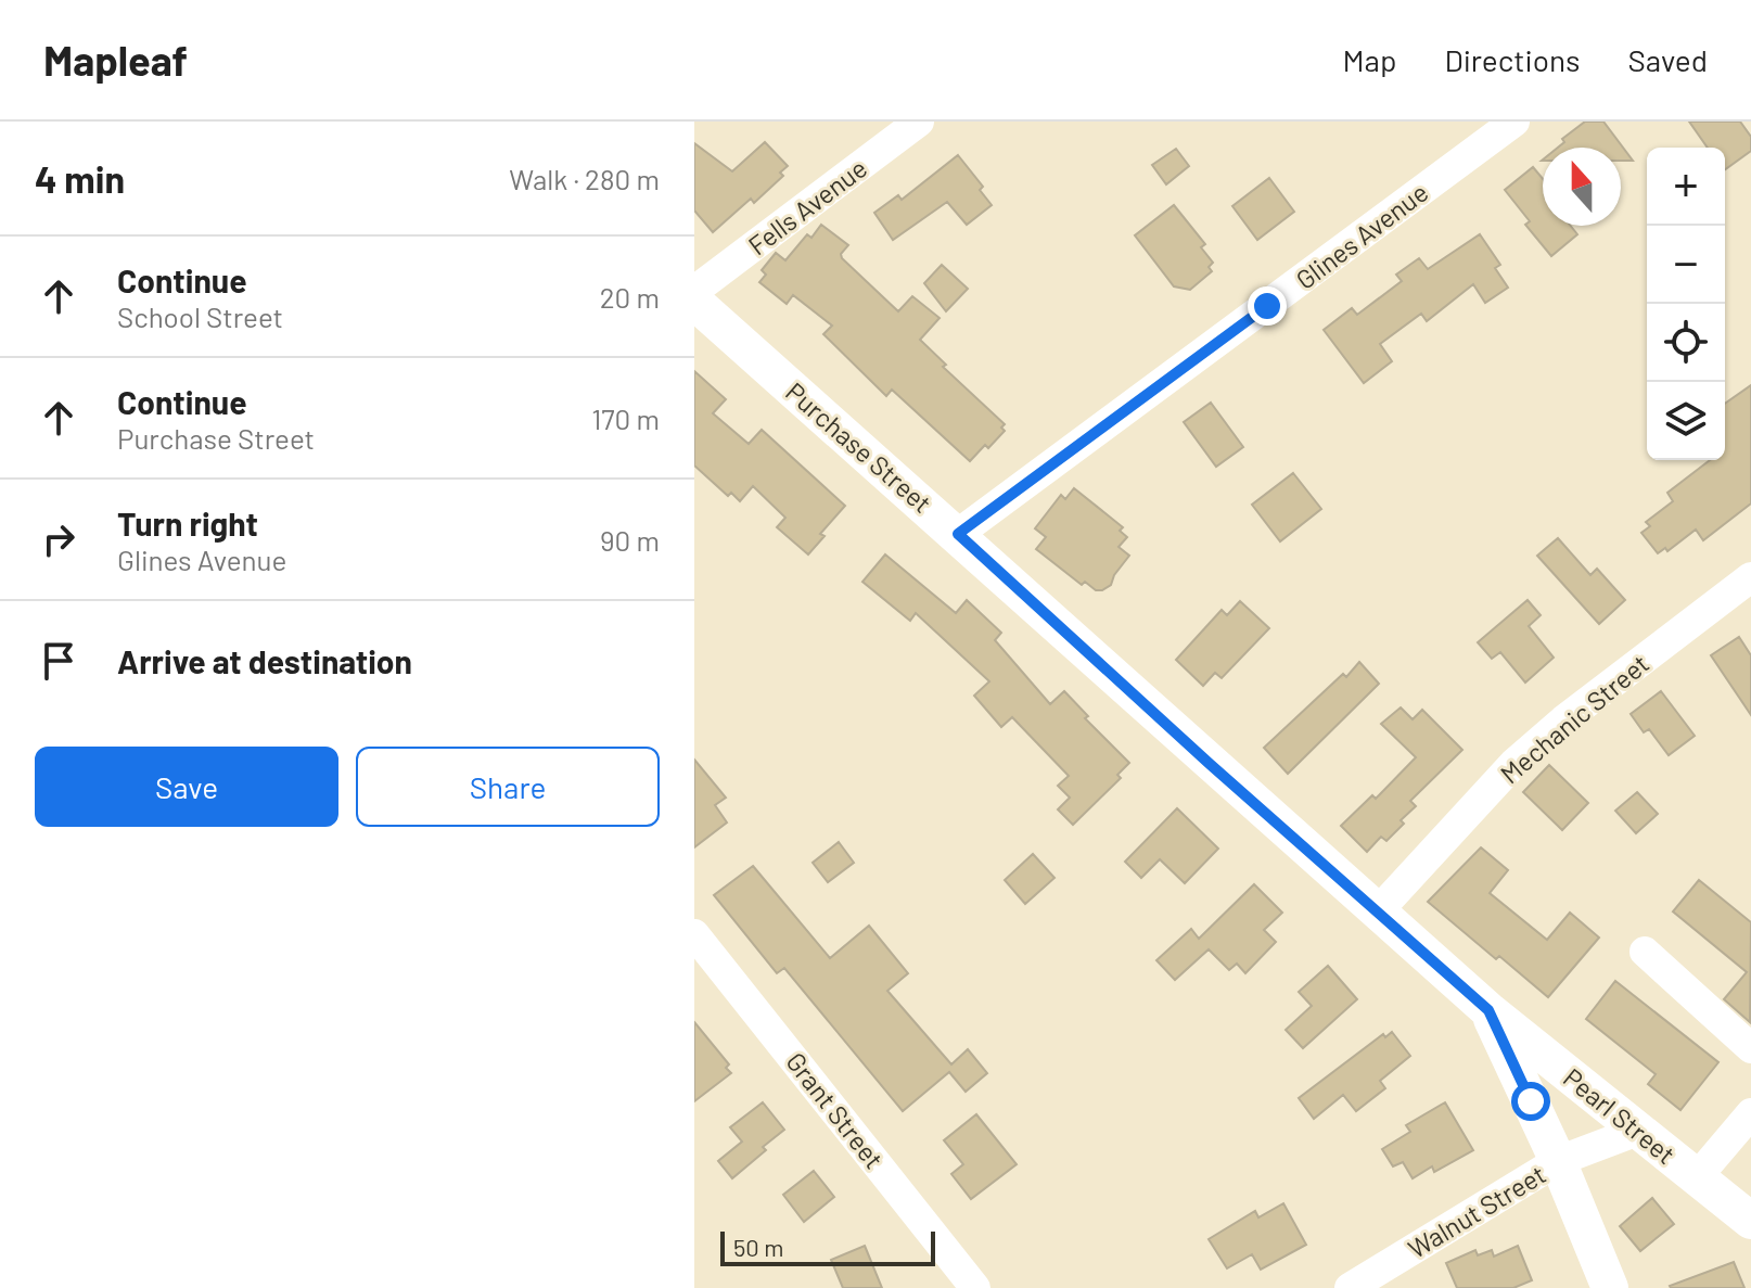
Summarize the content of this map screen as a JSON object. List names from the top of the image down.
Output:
{
  "streets": {
    "main road": ["Purchase Street", "Pearl Street"],
    "street": [
      "Fells Avenue",
      "Glines Avenue",
      "Mechanic Street",
      "Grant Street",
      "Walnut Street"
    ]
  },
  "crossings": [
    ["Glines Avenue", "Purchase Street"],
    ["Purchase Street", "Mechanic Street"],
    ["Purchase Street", "Pearl Street"],
    ["Pearl Street", "Walnut Street"]
  ],
  "scale_bar": "50 m",
  "north": "top",
  "page": {
    "header": "Mapleaf",
    "nav": ["Map", "Directions", "Saved"],
    "heading": ["4 min", "Walk · 280 m"],
    "map_buttons": ["+", "−"],
    "list": [
      ["Continue", "School Street", "20 m"],
      ["Continue", "Purchase Street", "170 m"],
      ["Turn right", "Glines Avenue", "90 m"],
      "Arrive at destination"
    ],
    "buttons": ["Save", "Share"],
    "scale": "50 m"
  }
}
